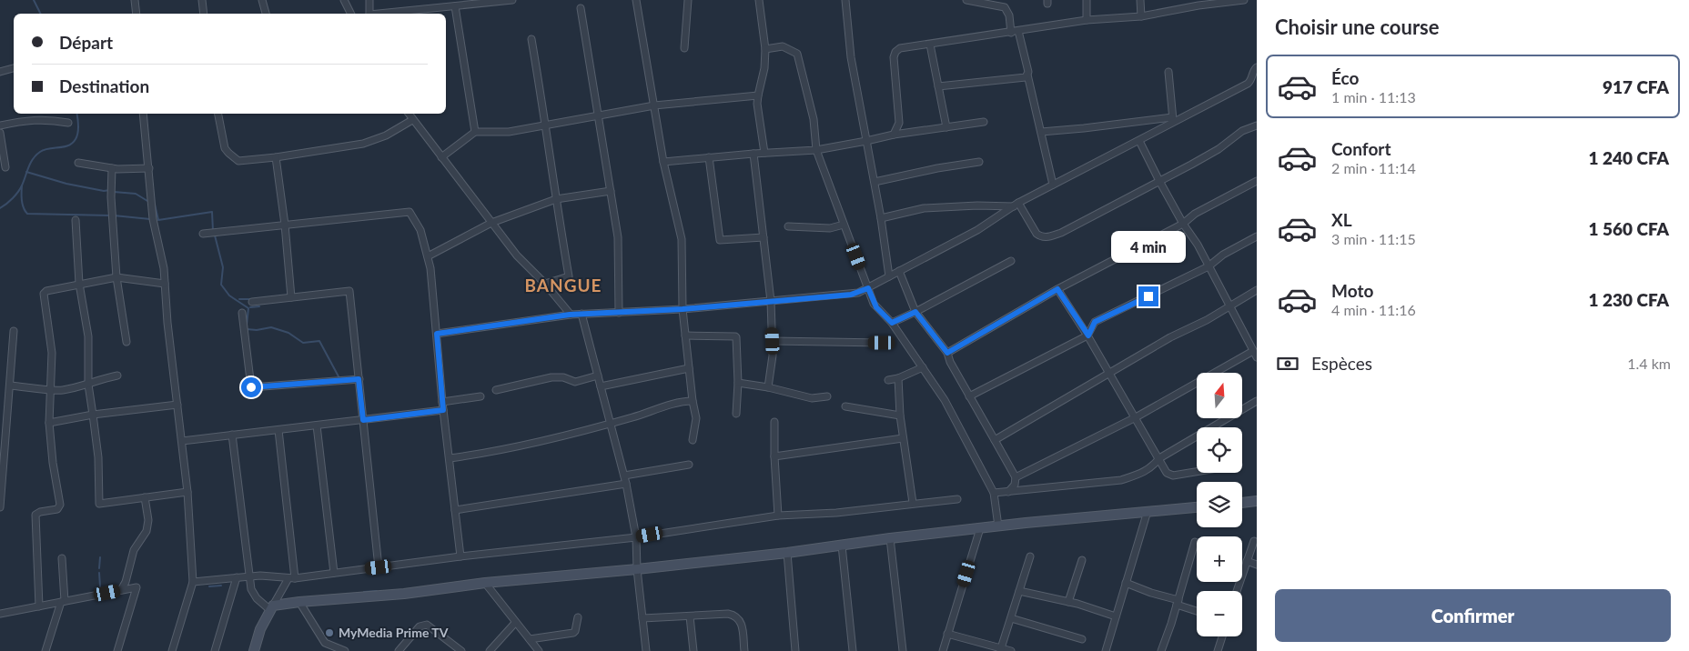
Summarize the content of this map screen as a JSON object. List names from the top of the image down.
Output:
{
  "districts": ["BANGUE"],
  "places": ["MyMedia Prime TV"],
  "north": "top",
  "page": {
    "heading": "Choisir une course",
    "banner": ["Départ", "Destination"],
    "list": [
      {
        "name": "Éco",
        "note": "1 min · 11:13",
        "value": "917 CFA"
      },
      {
        "name": "Confort",
        "note": "2 min · 11:14",
        "value": "1 240 CFA"
      },
      {
        "name": "XL",
        "note": "3 min · 11:15",
        "value": "1 560 CFA"
      },
      {
        "name": "Moto",
        "note": "4 min · 11:16",
        "value": "1 230 CFA"
      }
    ],
    "bubble": "4 min",
    "pay": ["Espèces", "1.4 km"],
    "map_buttons": ["+", "−"],
    "buttons": "Confirmer"
  }
}
